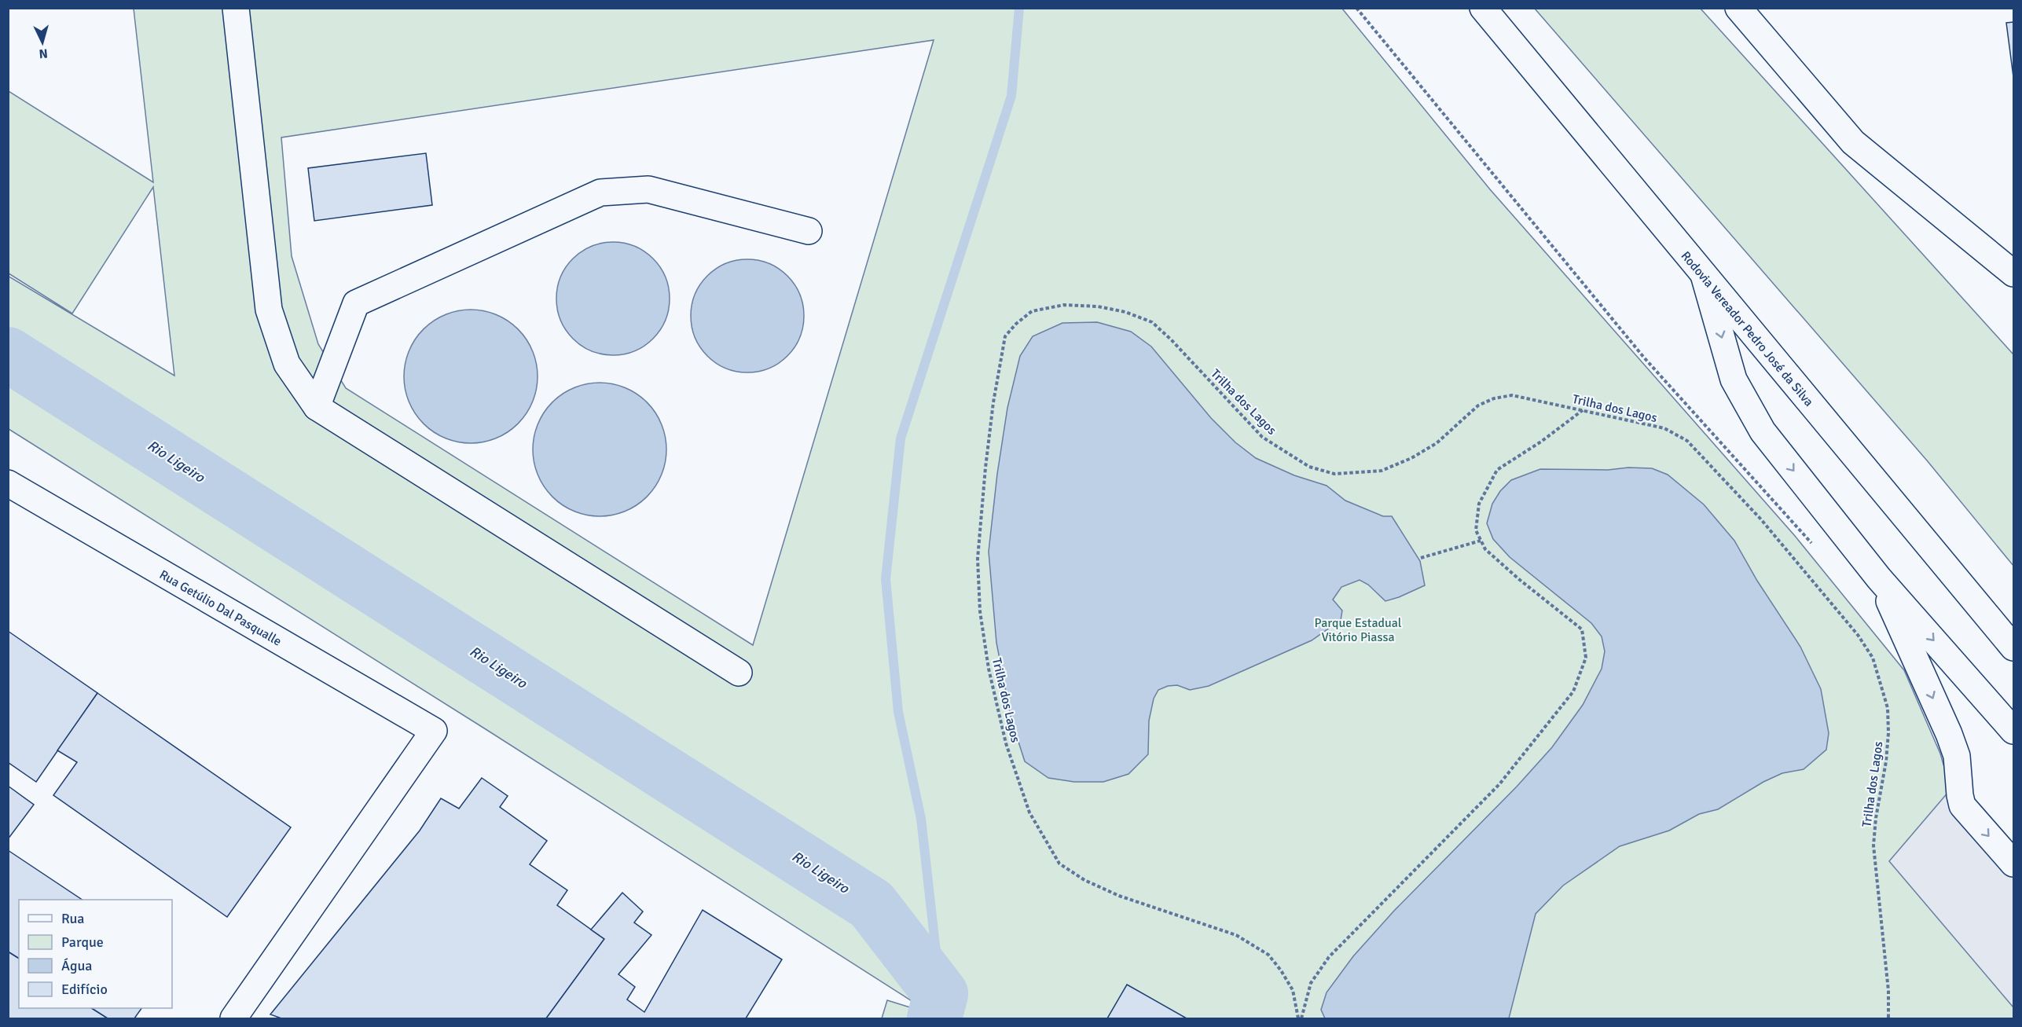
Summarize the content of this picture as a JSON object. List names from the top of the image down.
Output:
{
  "streets": {
    "street": ["Rodovia Vereador Pedro José da Silva", "Rua Getúlio Dal Pasqualle"],
    "path": ["Trilha dos Lagos"]
  },
  "water": ["Rio Ligeiro"],
  "parks": ["Parque Estadual Vitório Piassa"],
  "legend": [
    "Rua",
    "Parque",
    "Água",
    "Edifício"
  ],
  "north": "bottom"
}
